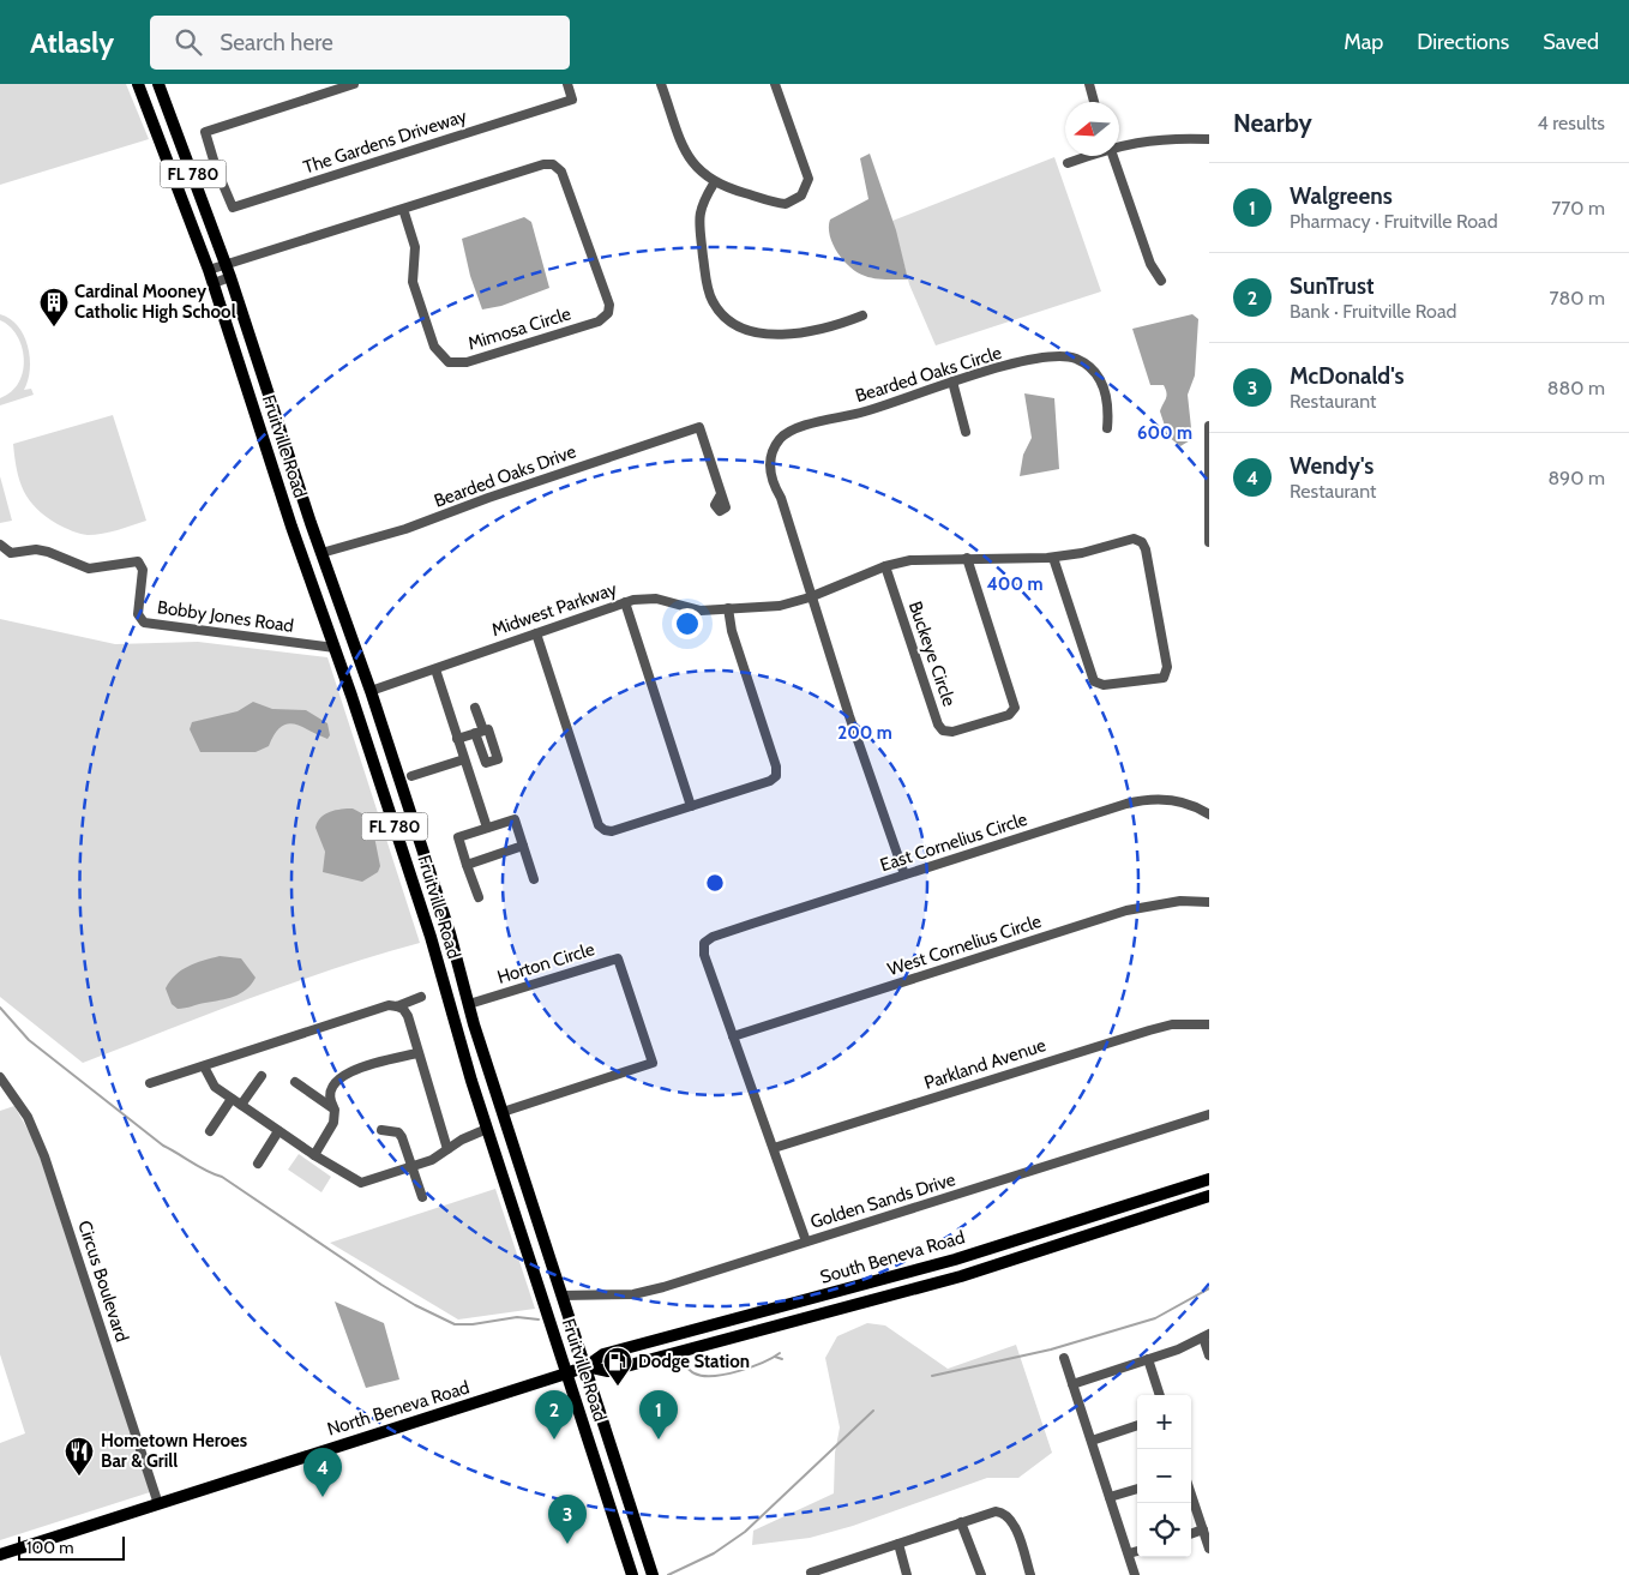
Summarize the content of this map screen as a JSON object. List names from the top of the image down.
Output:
{
  "streets": {
    "main road": [
      "FL 780",
      "Fruitville Road",
      "South Beneva Road",
      "North Beneva Road"
    ],
    "street": [
      "The Gardens Driveway",
      "Mimosa Circle",
      "Bearded Oaks Circle",
      "Bearded Oaks Drive",
      "Midwest Parkway",
      "Bobby Jones Road",
      "Buckeye Circle",
      "East Cornelius Circle",
      "West Cornelius Circle",
      "Horton Circle",
      "Parkland Avenue",
      "Golden Sands Drive",
      "Circus Boulevard"
    ]
  },
  "crossings": [
    ["Bearded Oaks Circle", "Midwest Parkway"],
    ["Bearded Oaks Circle", "East Cornelius Circle"],
    ["Fruitville Road", "Bearded Oaks Drive"],
    ["Fruitville Road", "Midwest Parkway"],
    ["Fruitville Road", "Bobby Jones Road"],
    ["Fruitville Road", "Horton Circle"],
    ["Fruitville Road", "Golden Sands Drive"],
    ["Fruitville Road", "South Beneva Road"],
    ["Fruitville Road", "North Beneva Road"],
    ["Midwest Parkway", "Buckeye Circle"],
    ["East Cornelius Circle", "West Cornelius Circle"],
    ["South Beneva Road", "North Beneva Road"],
    ["Circus Boulevard", "North Beneva Road"]
  ],
  "places": {
    "building": ["Cardinal Mooney Catholic High School"],
    "fuel station": ["Dodge Station"],
    "restaurant": ["Hometown Heroes Bar & Grill"]
  },
  "scale_bar": "100 m",
  "north": "left",
  "page": {
    "header": "Atlasly",
    "search": "Search here",
    "nav": ["Map", "Directions", "Saved"],
    "heading": ["Nearby", "4 results"],
    "list": [
      {
        "mark": "1",
        "name": "Walgreens",
        "note": "Pharmacy · Fruitville Road",
        "value": "770 m"
      },
      {
        "mark": "2",
        "name": "SunTrust",
        "note": "Bank · Fruitville Road",
        "value": "780 m"
      },
      {
        "mark": "3",
        "name": "McDonald's",
        "note": "Restaurant",
        "value": "880 m"
      },
      {
        "mark": "4",
        "name": "Wendy's",
        "note": "Restaurant",
        "value": "890 m"
      }
    ],
    "pins": [
      "1",
      "2",
      "4",
      "3"
    ],
    "map_buttons": ["+", "−"],
    "scale": "100 m"
  },
  "rings": ["600 m", "400 m", "200 m"]
}
